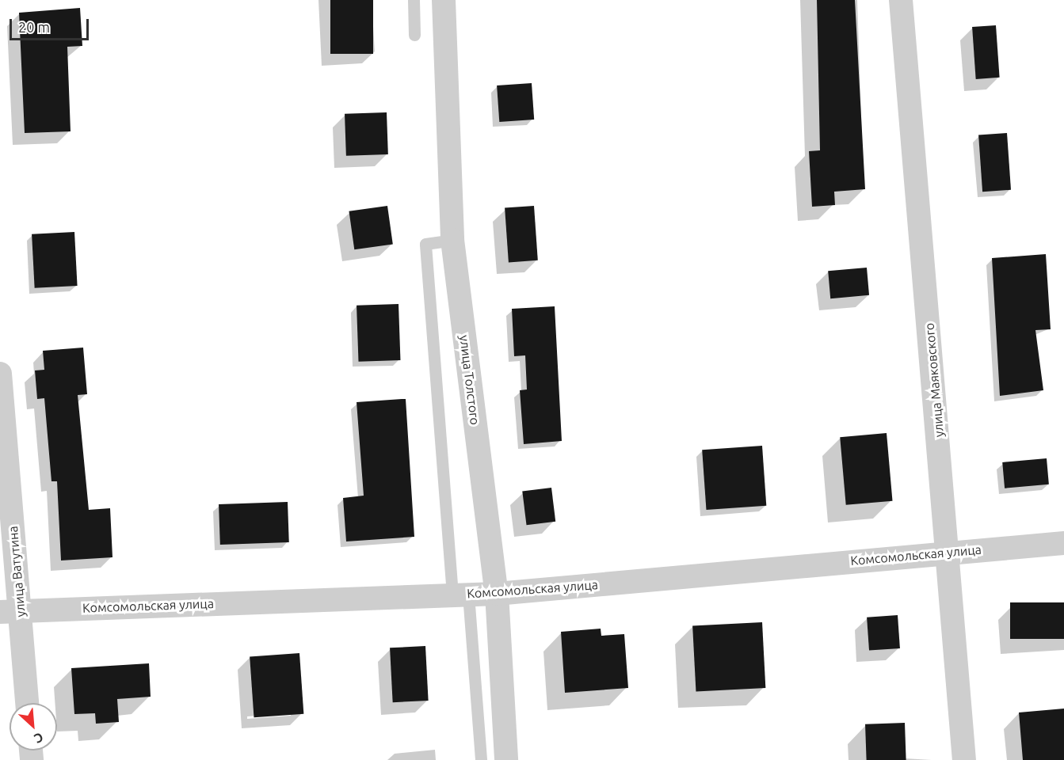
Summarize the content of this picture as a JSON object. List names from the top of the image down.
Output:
{
  "streets": {
    "street": [
      "улица Толстого",
      "улица Маяковского",
      "Комсомольская улица",
      "улица Ватутина"
    ]
  },
  "crossings": [
    ["улица Толстого", "Комсомольская улица"],
    ["улица Маяковского", "Комсомольская улица"],
    ["Комсомольская улица", "улица Ватутина"]
  ],
  "scale_bar": "20 m",
  "north": "bottom right"
}
